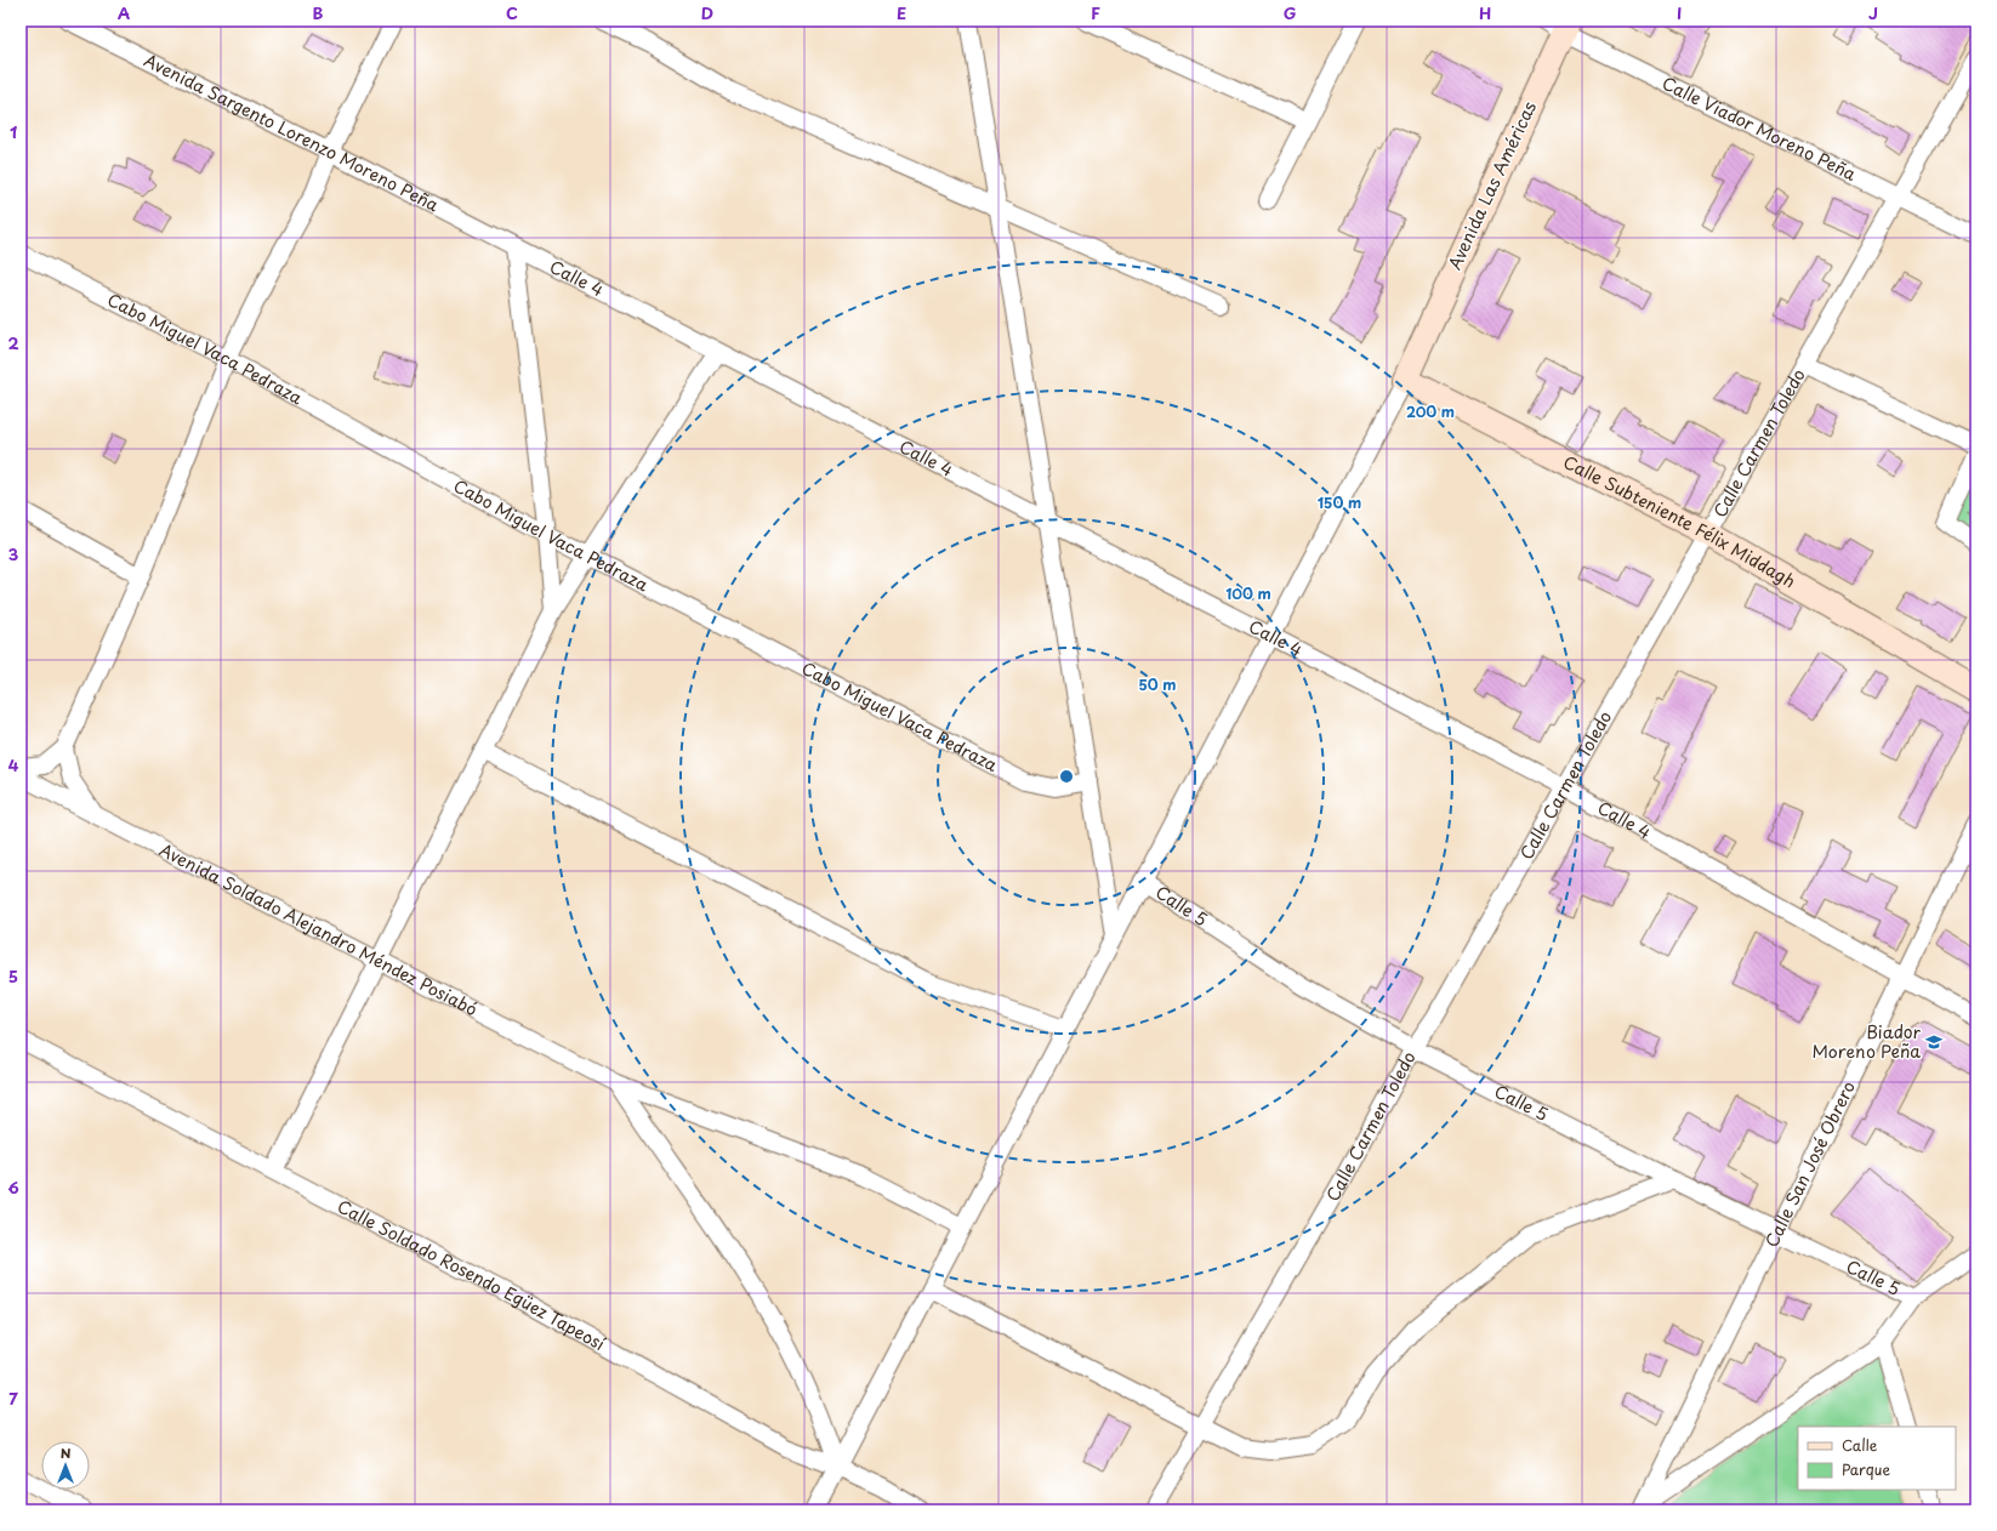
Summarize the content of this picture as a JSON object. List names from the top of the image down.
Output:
{
  "streets": {
    "main road": ["Avenida Las Américas", "Calle Subteniente Félix Middagh"],
    "street": [
      "Calle Viador Moreno Peña",
      "Avenida Sargento Lorenzo Moreno Peña",
      "Calle 4",
      "Cabo Miguel Vaca Pedraza",
      "Calle Carmen Toledo",
      "Calle 5",
      "Avenida Soldado Alejandro Méndez Posiabó",
      "Calle San José Obrero",
      "Calle Soldado Rosendo Egüez Tapeosí"
    ]
  },
  "crossings": [
    ["Calle Viador Moreno Peña", "Avenida Las Américas"],
    ["Calle Viador Moreno Peña", "Calle Carmen Toledo"],
    ["Avenida Sargento Lorenzo Moreno Peña", "Calle 4"],
    ["Avenida Las Américas", "Calle Subteniente Félix Middagh"],
    ["Calle 4", "Calle Carmen Toledo"],
    ["Calle 4", "Calle San José Obrero"],
    ["Calle Carmen Toledo", "Calle Subteniente Félix Middagh"],
    ["Calle Carmen Toledo", "Calle 5"],
    ["Calle 5", "Calle San José Obrero"]
  ],
  "places": {
    "school or university": ["Biador Moreno Peña"]
  },
  "legend": ["Calle", "Parque"],
  "north": "top",
  "grid": {
    "columns": [
      "A",
      "B",
      "C",
      "D",
      "E",
      "F",
      "G",
      "H",
      "I",
      "J"
    ],
    "rows": [
      "1",
      "2",
      "3",
      "4",
      "5",
      "6",
      "7"
    ]
  },
  "rings": [
    "200 m",
    "150 m",
    "100 m",
    "50 m"
  ]
}
